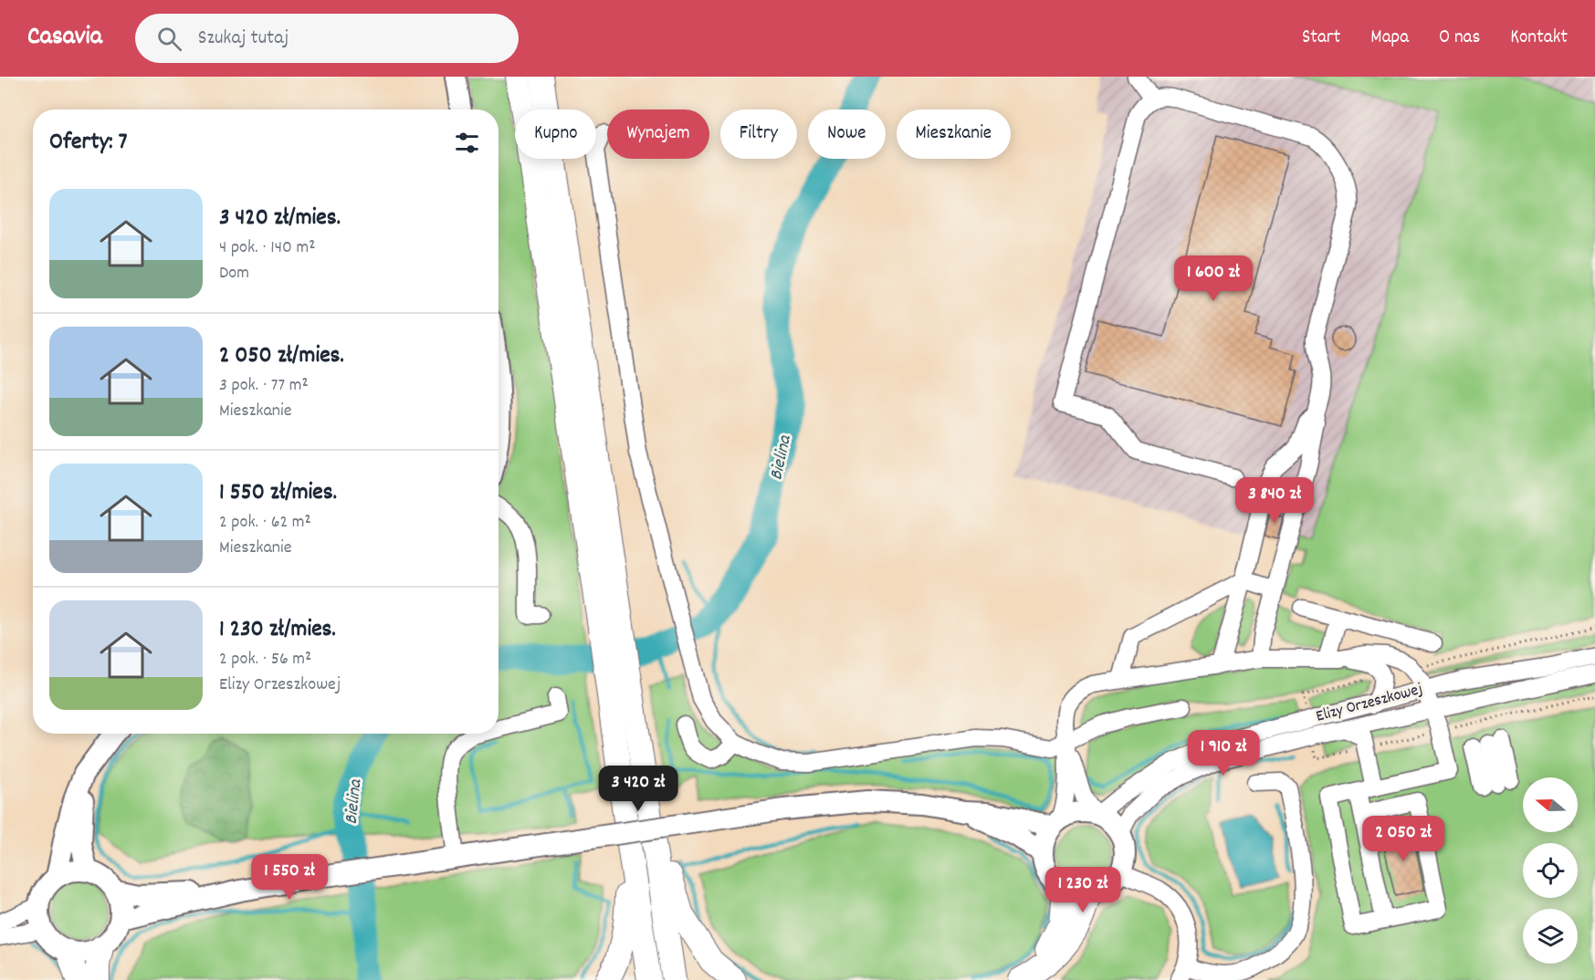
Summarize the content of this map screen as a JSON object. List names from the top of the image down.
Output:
{
  "streets": {
    "street": ["Elizy Orzeszkowej"]
  },
  "water": ["Bielina"],
  "north": "left",
  "page": {
    "header": "Casavia",
    "search": "Szukaj tutaj",
    "nav": [
      "Start",
      "Mapa",
      "O nas",
      "Kontakt"
    ],
    "chip": [
      "Kupno",
      "Wynajem",
      "Filtry",
      "Nowe",
      "Mieszkanie"
    ],
    "heading": "Oferty: 7",
    "list": [
      {
        "name": "3 420 zł/mies.",
        "note": "4 pok. · 140 m² · Dom"
      },
      {
        "name": "2 050 zł/mies.",
        "note": "3 pok. · 77 m² · Mieszkanie"
      },
      {
        "name": "1 550 zł/mies.",
        "note": "2 pok. · 62 m² · Mieszkanie"
      },
      {
        "name": "1 230 zł/mies.",
        "note": "2 pok. · 56 m² · Elizy Orzeszkowej"
      }
    ],
    "price": [
      "1 600 zł",
      "3 840 zł",
      "1 910 zł",
      "3 420 zł",
      "2 050 zł",
      "1 550 zł",
      "1 230 zł"
    ]
  }
}
